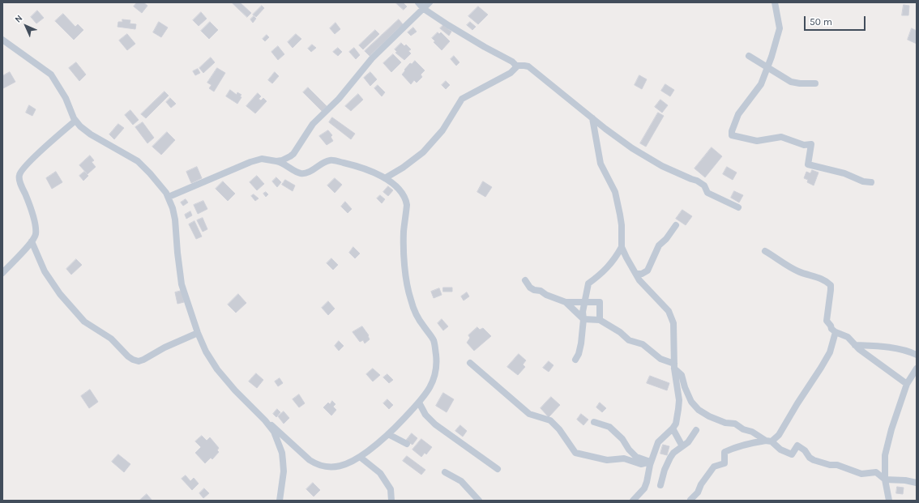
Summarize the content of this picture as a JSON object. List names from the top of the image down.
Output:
{
  "scale_bar": "50 m",
  "north": "top left"
}
